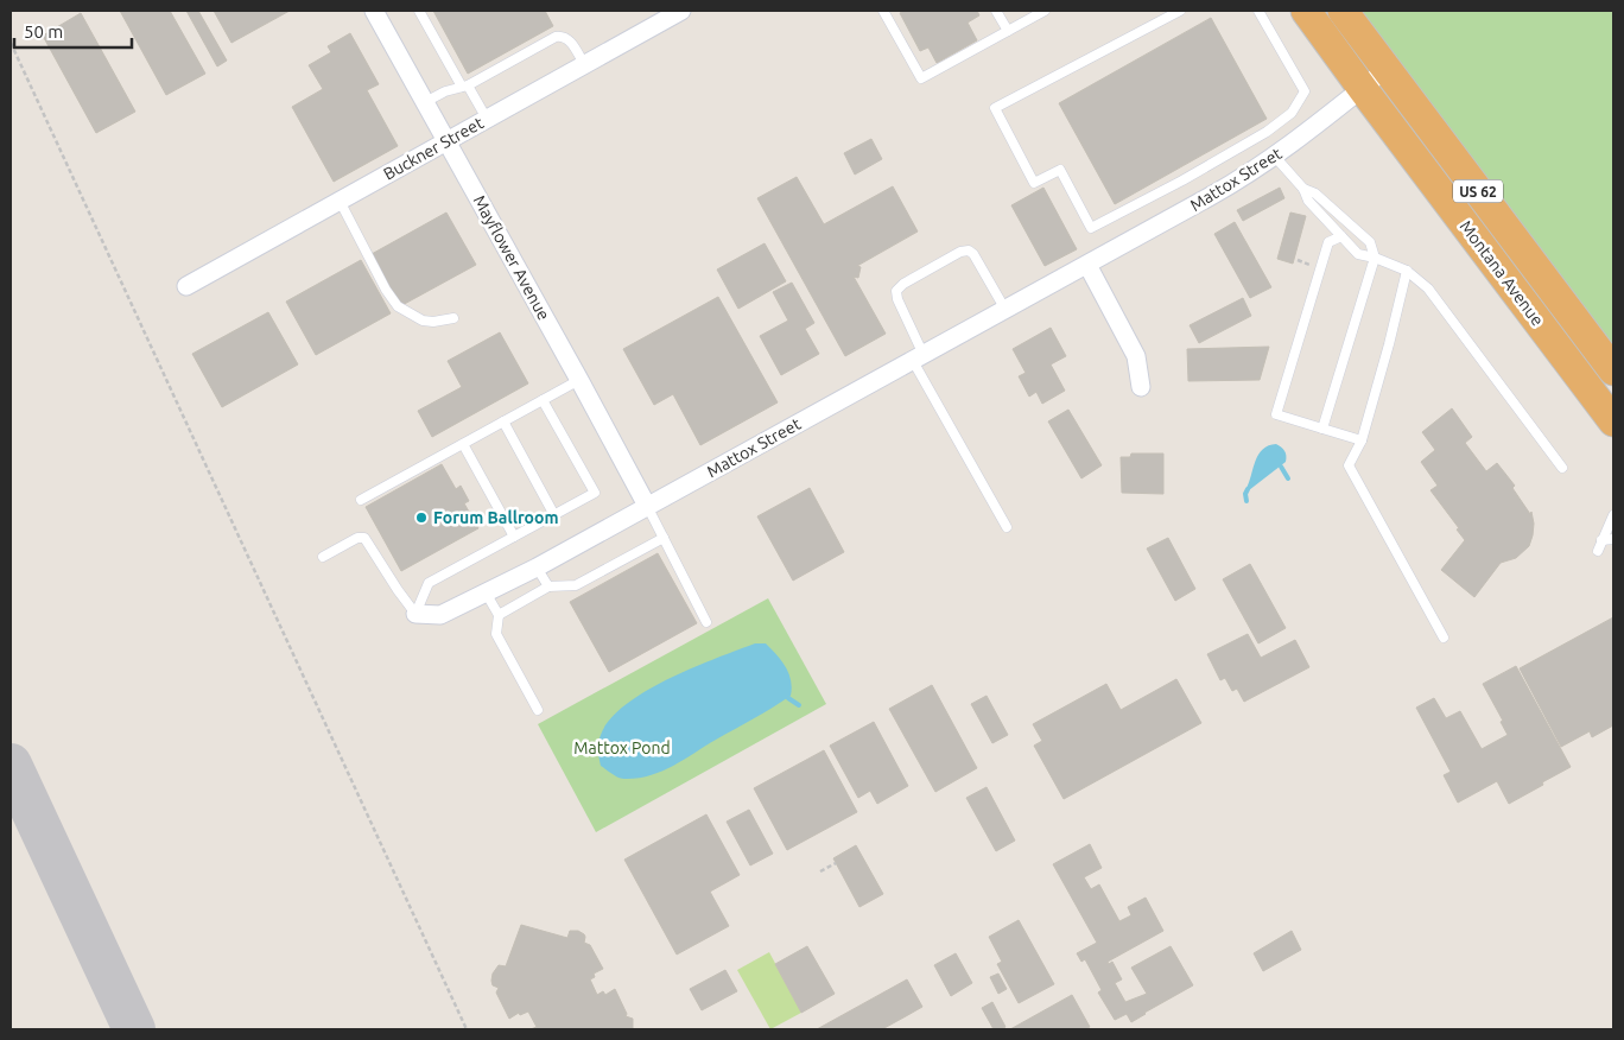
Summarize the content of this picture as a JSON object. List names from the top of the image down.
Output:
{
  "streets": {
    "highway": ["US 62", "Montana Avenue"],
    "street": ["Buckner Street", "Mattox Street", "Mayflower Avenue"]
  },
  "crossings": [
    ["Buckner Street", "Mayflower Avenue"],
    ["Mattox Street", "Mayflower Avenue"],
    ["Mattox Street", "Montana Avenue"]
  ],
  "parks": ["Mattox Pond"],
  "places": ["Forum Ballroom"],
  "scale_bar": "50 m"
}
